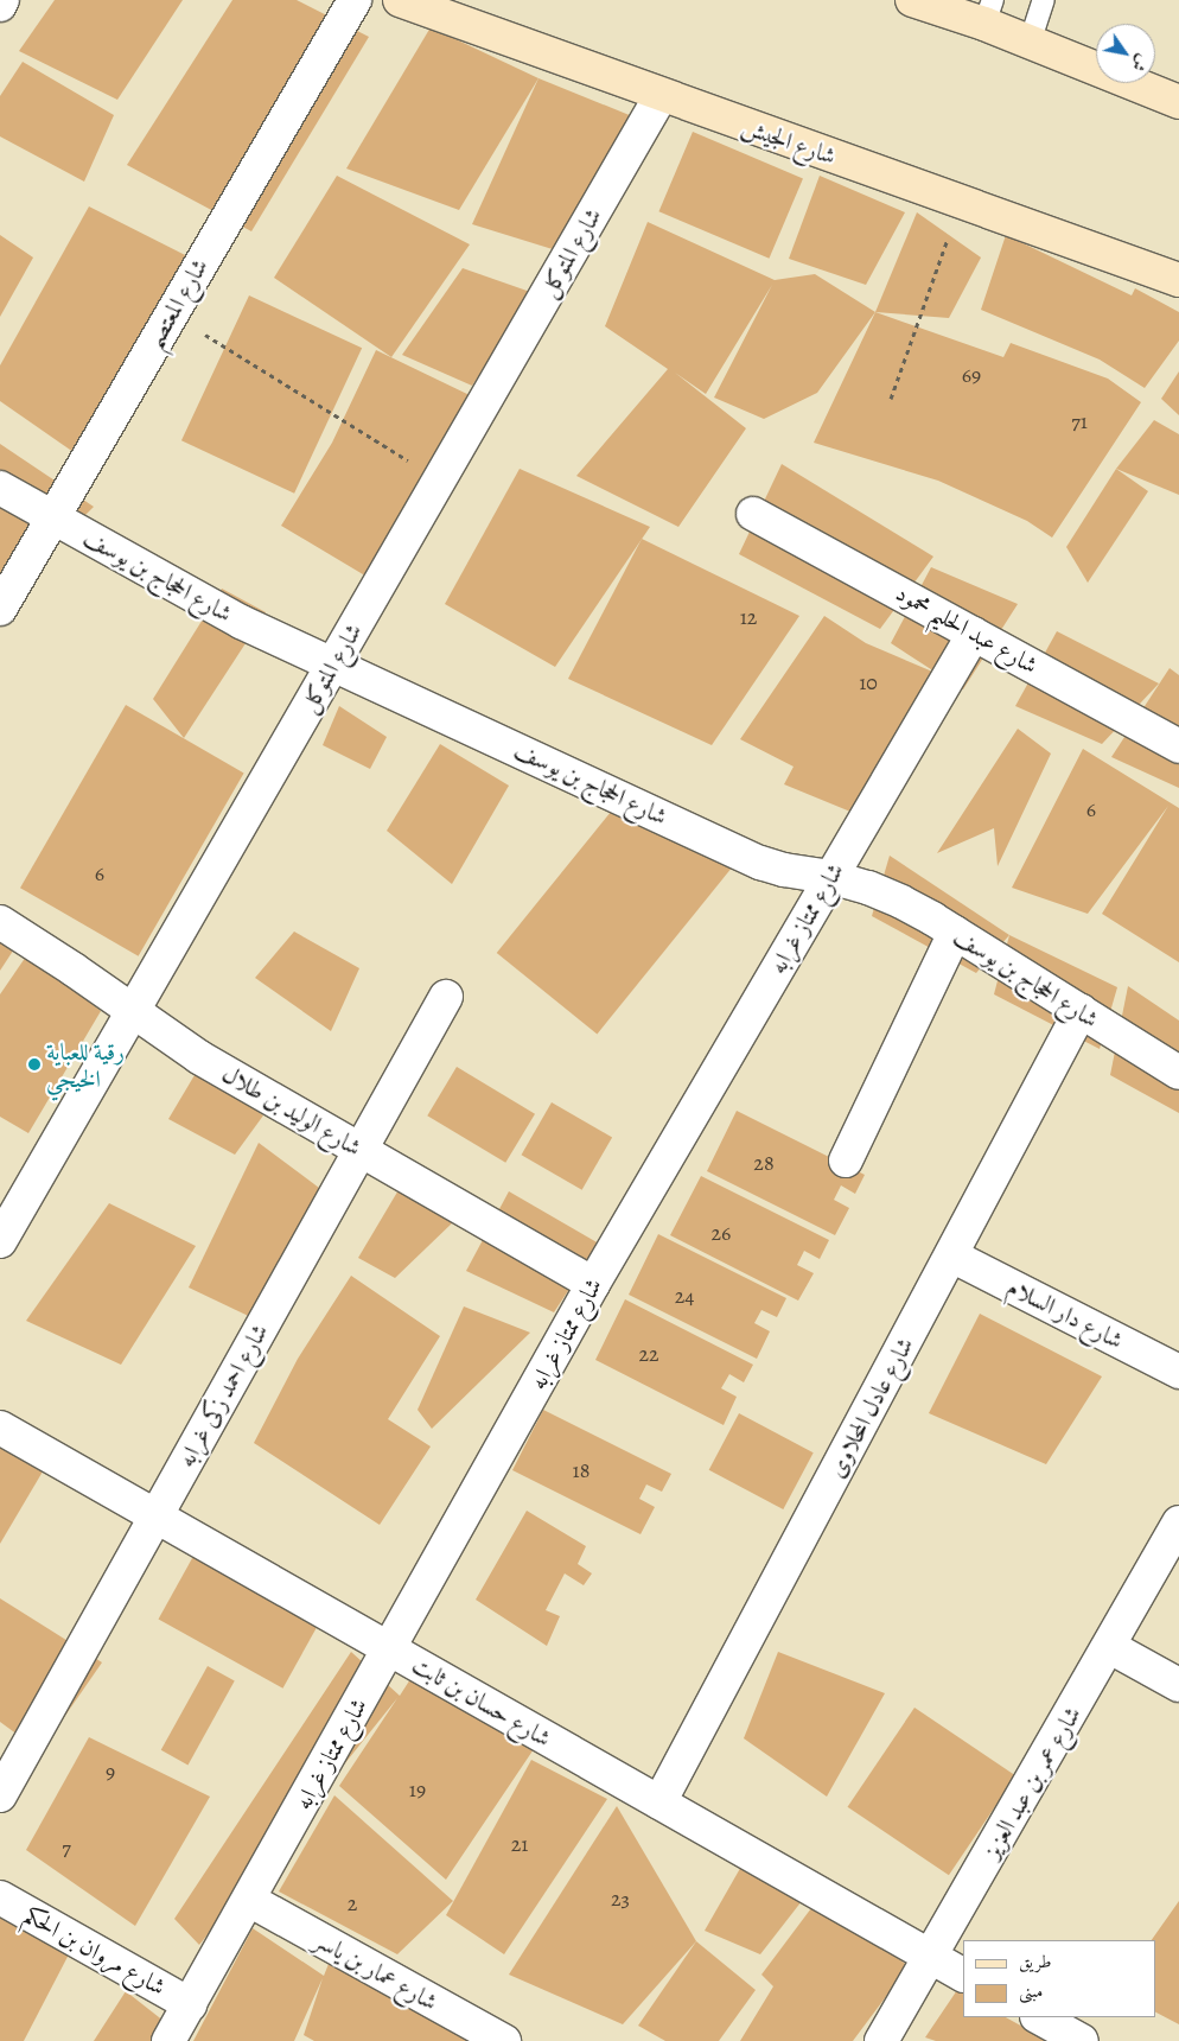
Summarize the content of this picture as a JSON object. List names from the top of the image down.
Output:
{
  "streets": {
    "main road": ["شارع الجيش"],
    "street": [
      "شارع المتوكل",
      "شارع المعتصم",
      "شارع الحجاج بن يوسف",
      "شارع عبد الحليم محمود",
      "شارع ممتاز غرابه",
      "شارع الوليد بن طلال",
      "شارع دار السلام",
      "شارع احمد زكى غرابه",
      "شارع عادل المحلاوى",
      "شارع حسان بن ثابت",
      "شارع عمر بن عبد العزيز",
      "شارع مروان بن الحكم",
      "شارع عمار بن ياسر"
    ]
  },
  "crossings": [
    ["شارع الجيش", "شارع المتوكل"],
    ["شارع المتوكل", "شارع الحجاج بن يوسف"],
    ["شارع المتوكل", "شارع الوليد بن طلال"],
    ["شارع المعتصم", "شارع الحجاج بن يوسف"],
    ["شارع الحجاج بن يوسف", "شارع ممتاز غرابه"],
    ["شارع الحجاج بن يوسف", "شارع عادل المحلاوى"],
    ["شارع عبد الحليم محمود", "شارع ممتاز غرابه"],
    ["شارع ممتاز غرابه", "شارع الوليد بن طلال"],
    ["شارع ممتاز غرابه", "شارع حسان بن ثابت"],
    ["شارع ممتاز غرابه", "شارع مروان بن الحكم"],
    ["شارع ممتاز غرابه", "شارع عمار بن ياسر"],
    ["شارع الوليد بن طلال", "شارع احمد زكى غرابه"],
    ["شارع دار السلام", "شارع عادل المحلاوى"],
    ["شارع احمد زكى غرابه", "شارع حسان بن ثابت"],
    ["شارع عادل المحلاوى", "شارع حسان بن ثابت"],
    ["شارع حسان بن ثابت", "شارع عمر بن عبد العزيز"]
  ],
  "places": ["رقية للعباية الخيجي"],
  "house_numbers": [
    "69",
    "71",
    "12",
    "10",
    "6",
    "6",
    "28",
    "26",
    "24",
    "22",
    "18",
    "9",
    "19",
    "21",
    "7",
    "23",
    "2"
  ],
  "legend": ["طريق", "مبنى"],
  "north": "bottom right"
}
